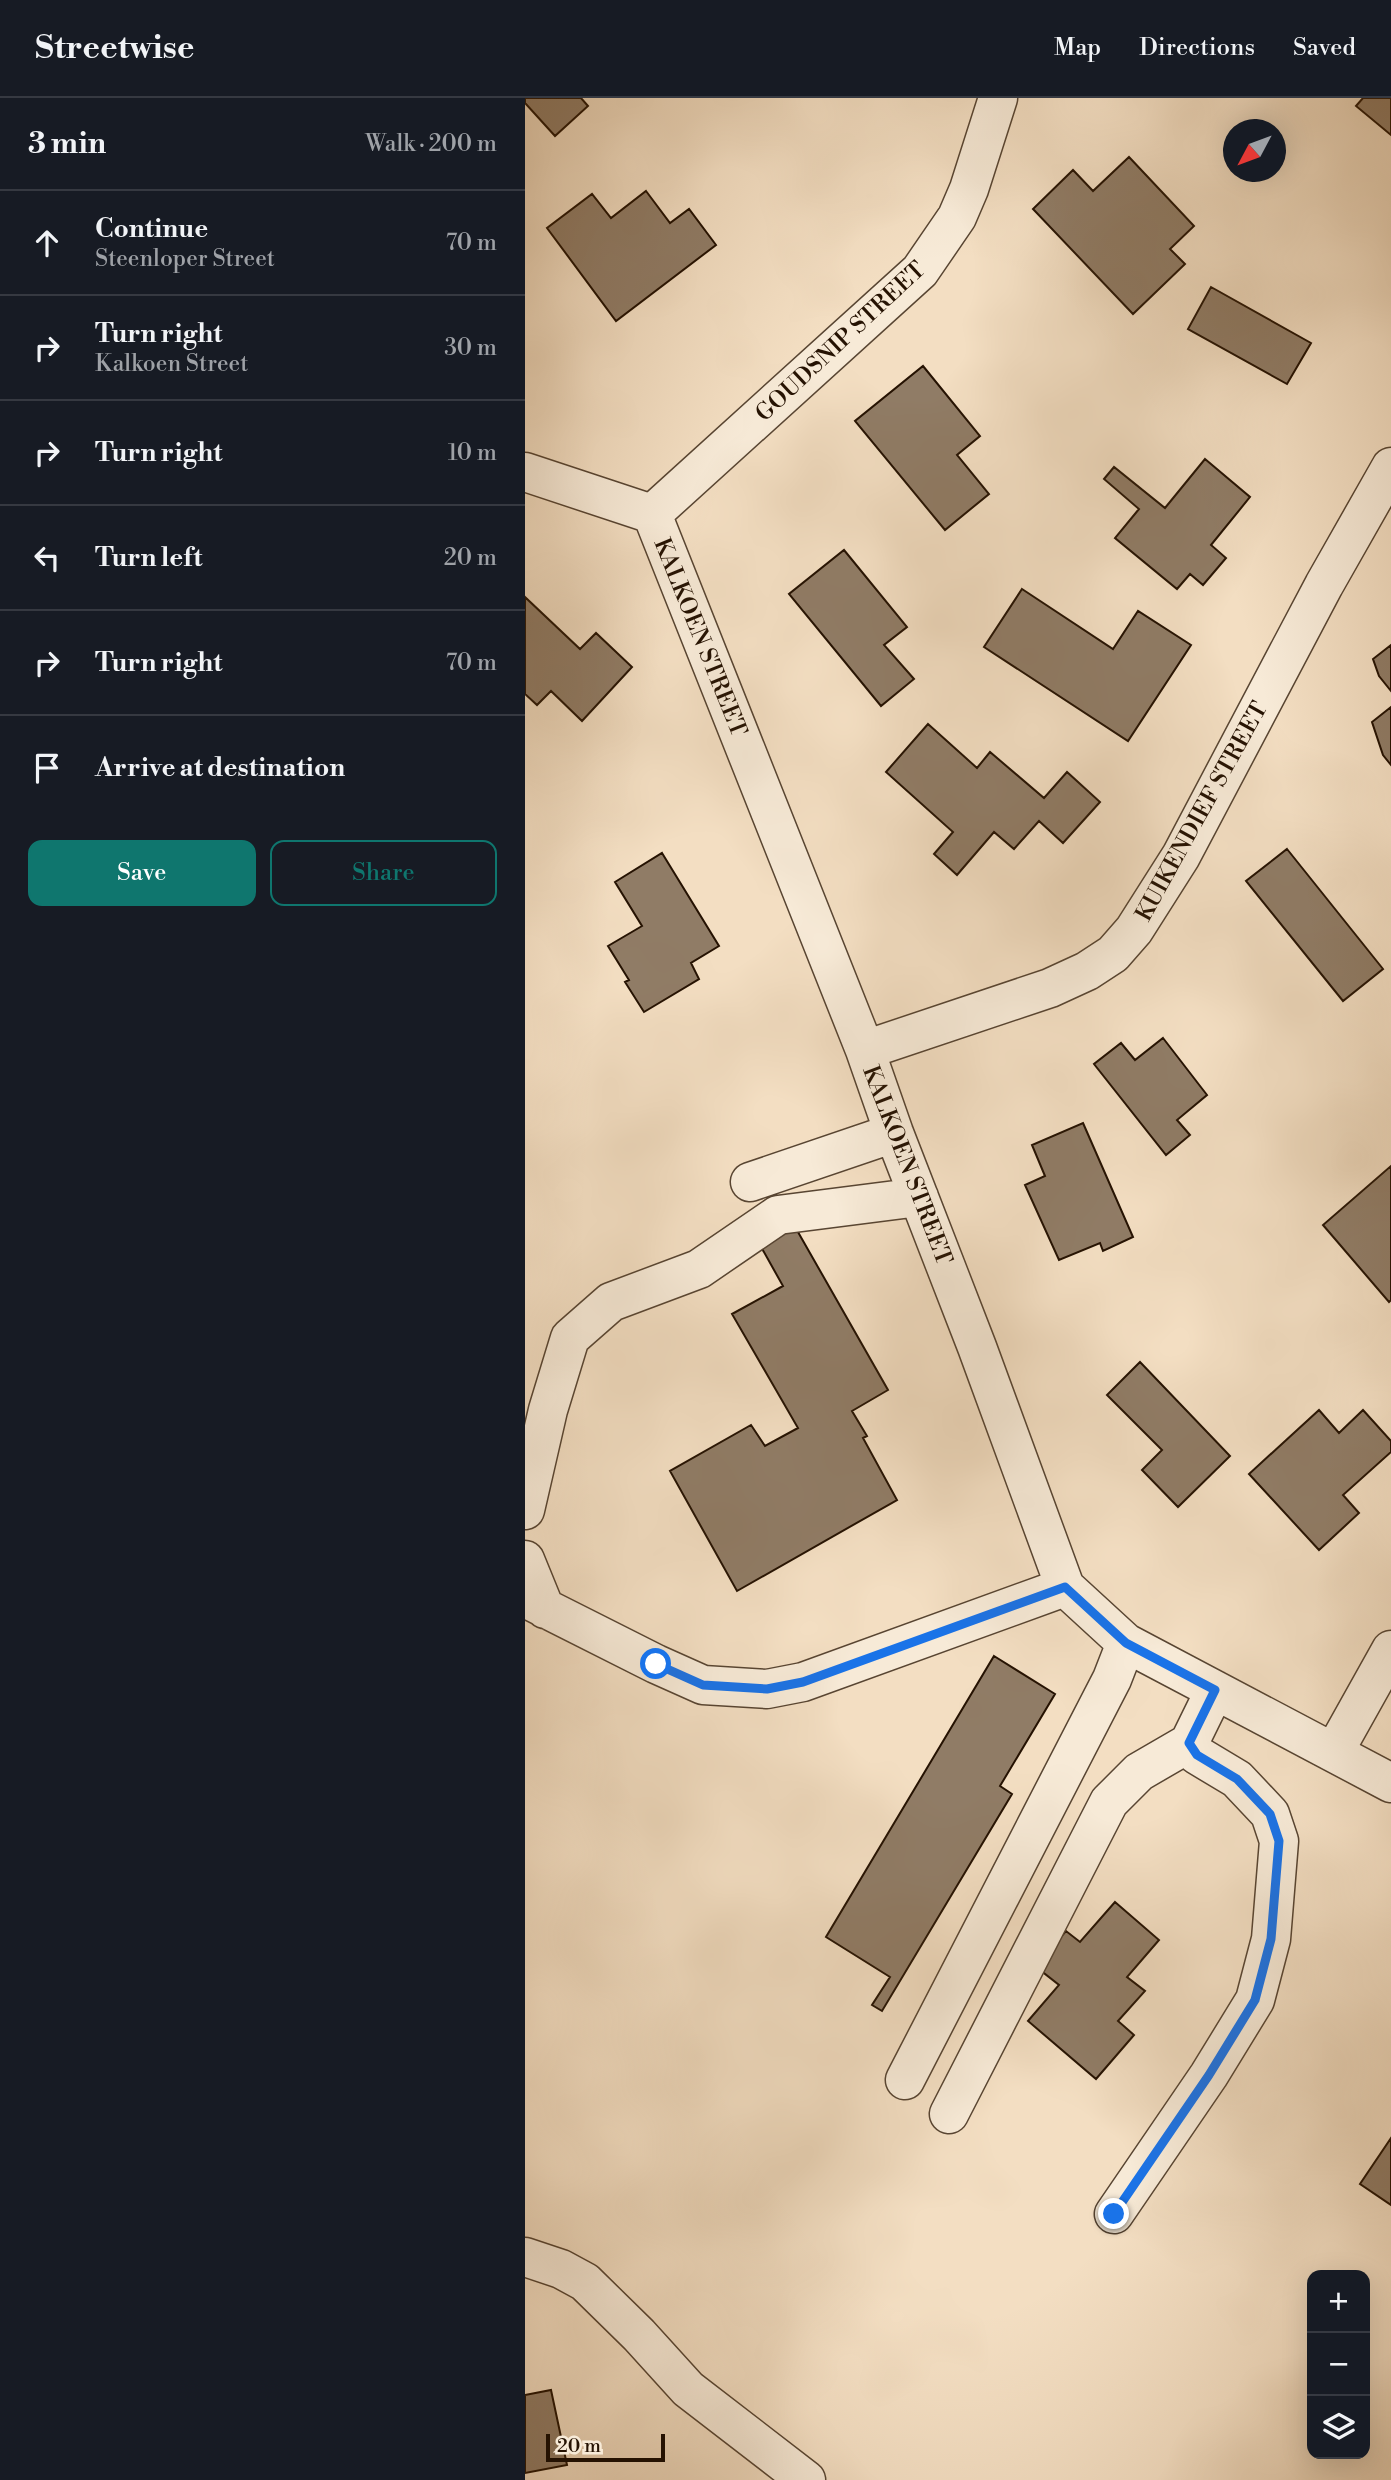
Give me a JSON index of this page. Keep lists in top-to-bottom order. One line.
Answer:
{"streets":{"street":["GOUDSNIP STREET","KALKOEN STREET","KUIKENDIEF STREET"]},"crossings":[["GOUDSNIP STREET","KALKOEN STREET"],["KALKOEN STREET","KUIKENDIEF STREET"]],"scale_bar":"20 m","north":"bottom left","page":{"header":"Streetwise","nav":["Map","Directions","Saved"],"heading":["3 min","Walk · 200 m"],"list":[["Continue","Steenloper Street","70 m"],["Turn right","Kalkoen Street","30 m"],["Turn right","10 m"],["Turn left","20 m"],["Turn right","70 m"],"Arrive at destination"],"buttons":["Save","Share"],"map_buttons":["+","−"],"scale":"20 m"}}
